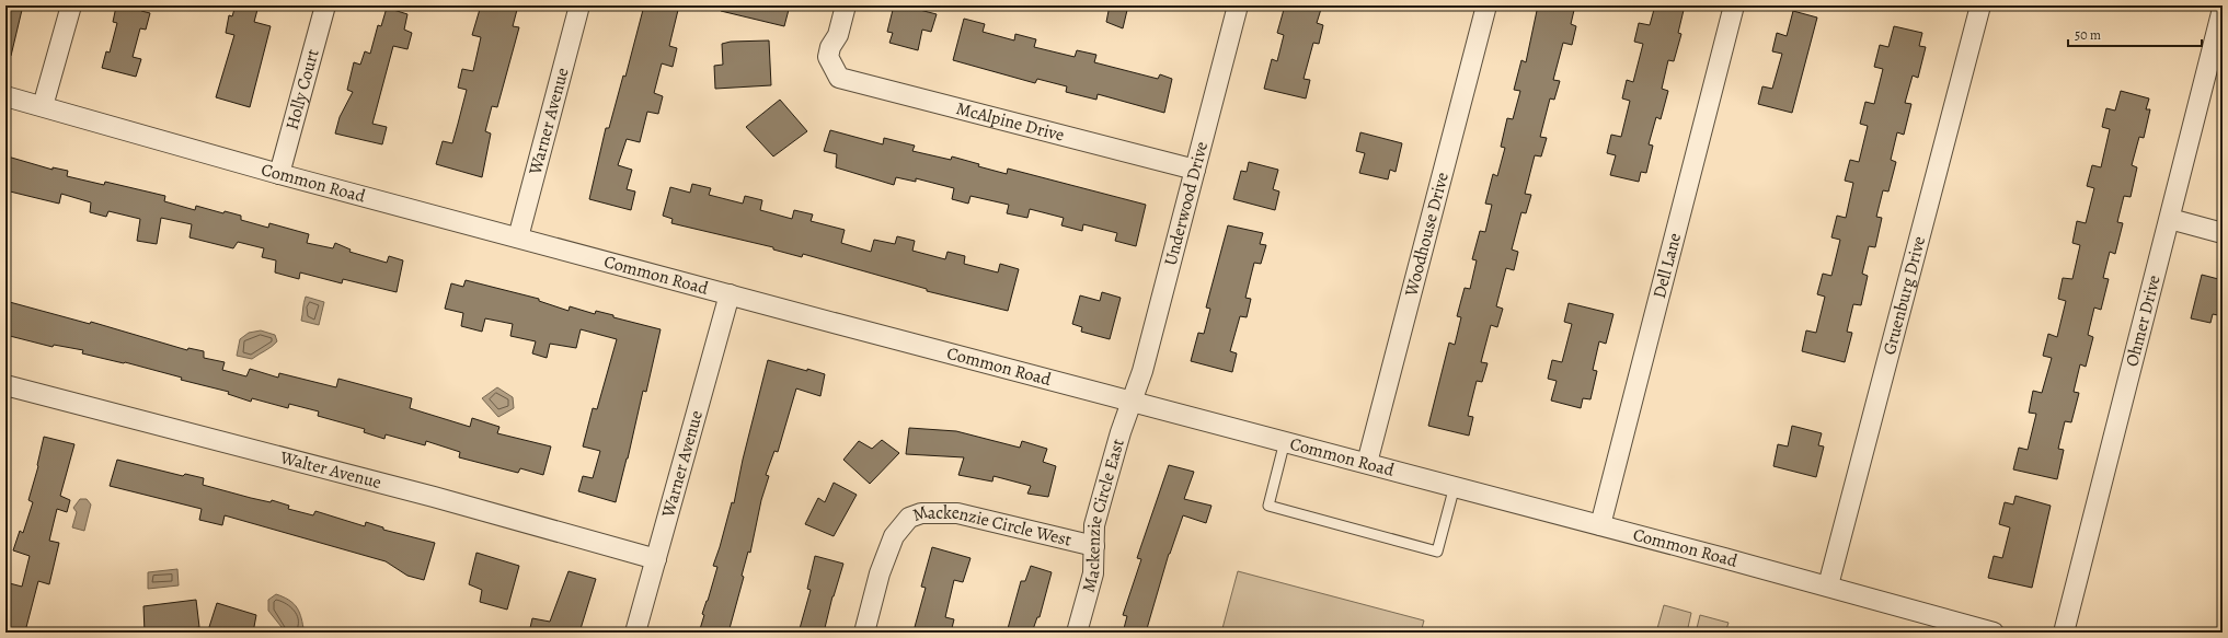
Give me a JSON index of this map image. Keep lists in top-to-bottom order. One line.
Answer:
{"streets":{"street":["Holly Court","Warner Avenue","McAlpine Drive","Common Road","Underwood Drive","Woodhouse Drive","Dell Lane","Gruenburg Drive","Ohmer Drive","Walter Avenue","Mackenzie Circle East","Mackenzie Circle West"]},"crossings":[["Holly Court","Common Road"],["Warner Avenue","Common Road"],["Warner Avenue","Walter Avenue"],["McAlpine Drive","Underwood Drive"],["Common Road","Underwood Drive"],["Common Road","Woodhouse Drive"],["Common Road","Dell Lane"],["Common Road","Gruenburg Drive"],["Common Road","Mackenzie Circle East"],["Underwood Drive","Mackenzie Circle East"],["Mackenzie Circle East","Mackenzie Circle West"]],"scale_bar":"50 m"}
